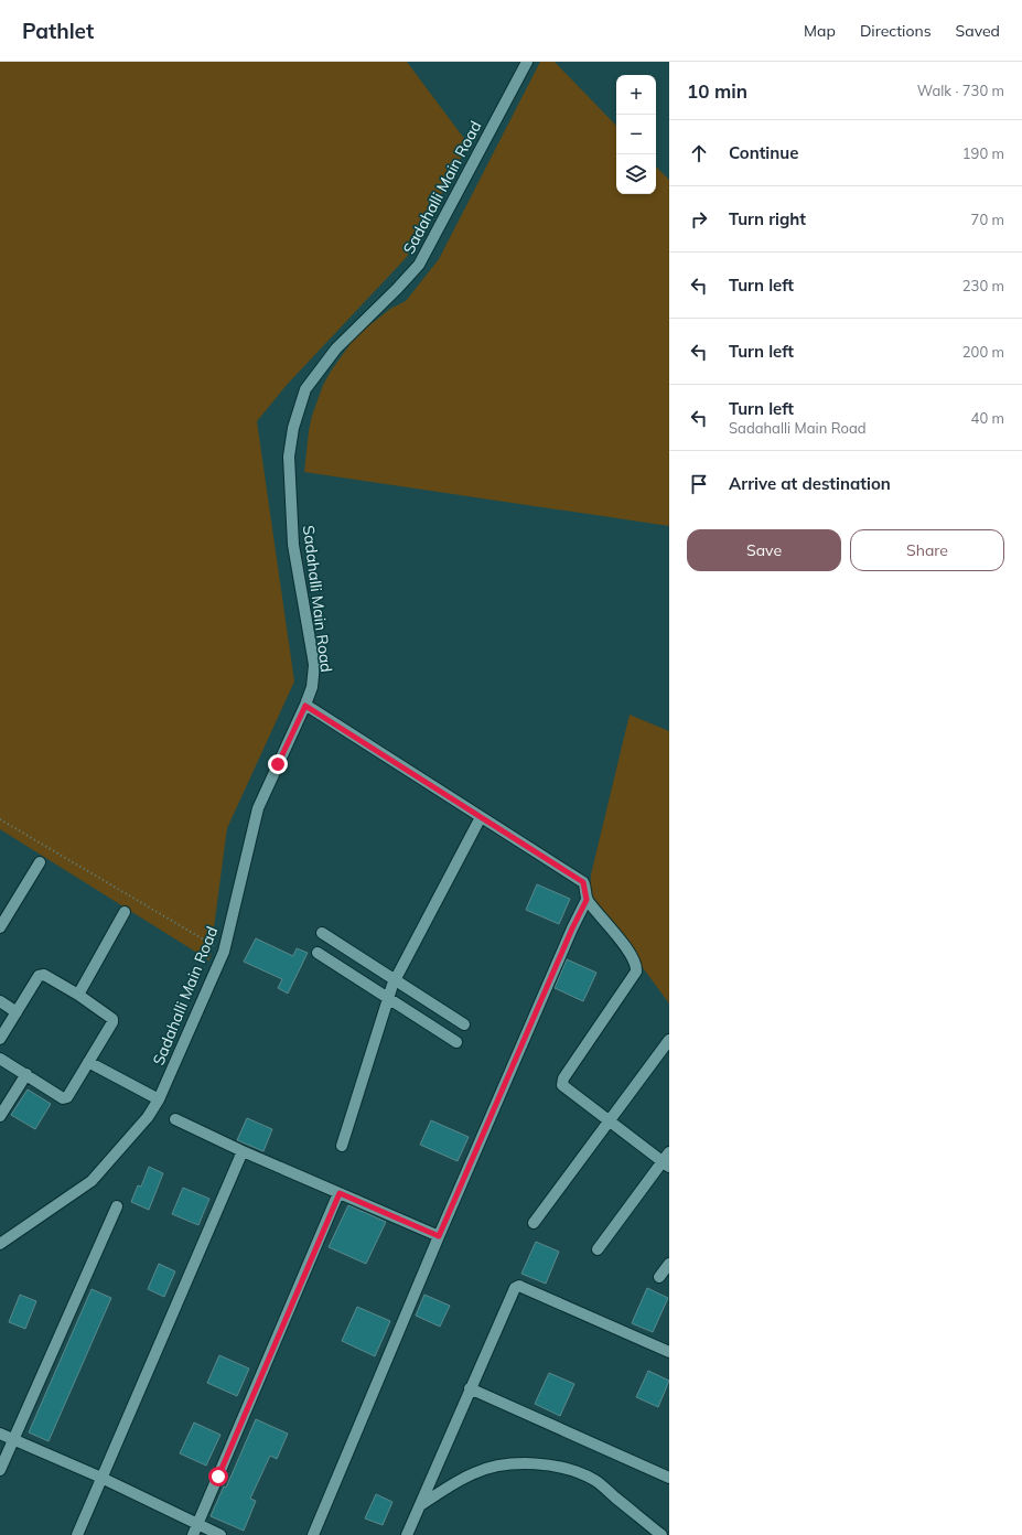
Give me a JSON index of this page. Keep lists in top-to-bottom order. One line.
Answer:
{"streets":{"street":["Sadahalli Main Road"]},"page":{"header":"Pathlet","nav":["Map","Directions","Saved"],"heading":["10 min","Walk · 730 m"],"map_buttons":["+","−"],"list":[["Continue","190 m"],["Turn right","70 m"],["Turn left","230 m"],["Turn left","200 m"],["Turn left","Sadahalli Main Road","40 m"],"Arrive at destination"],"buttons":["Save","Share"]}}
